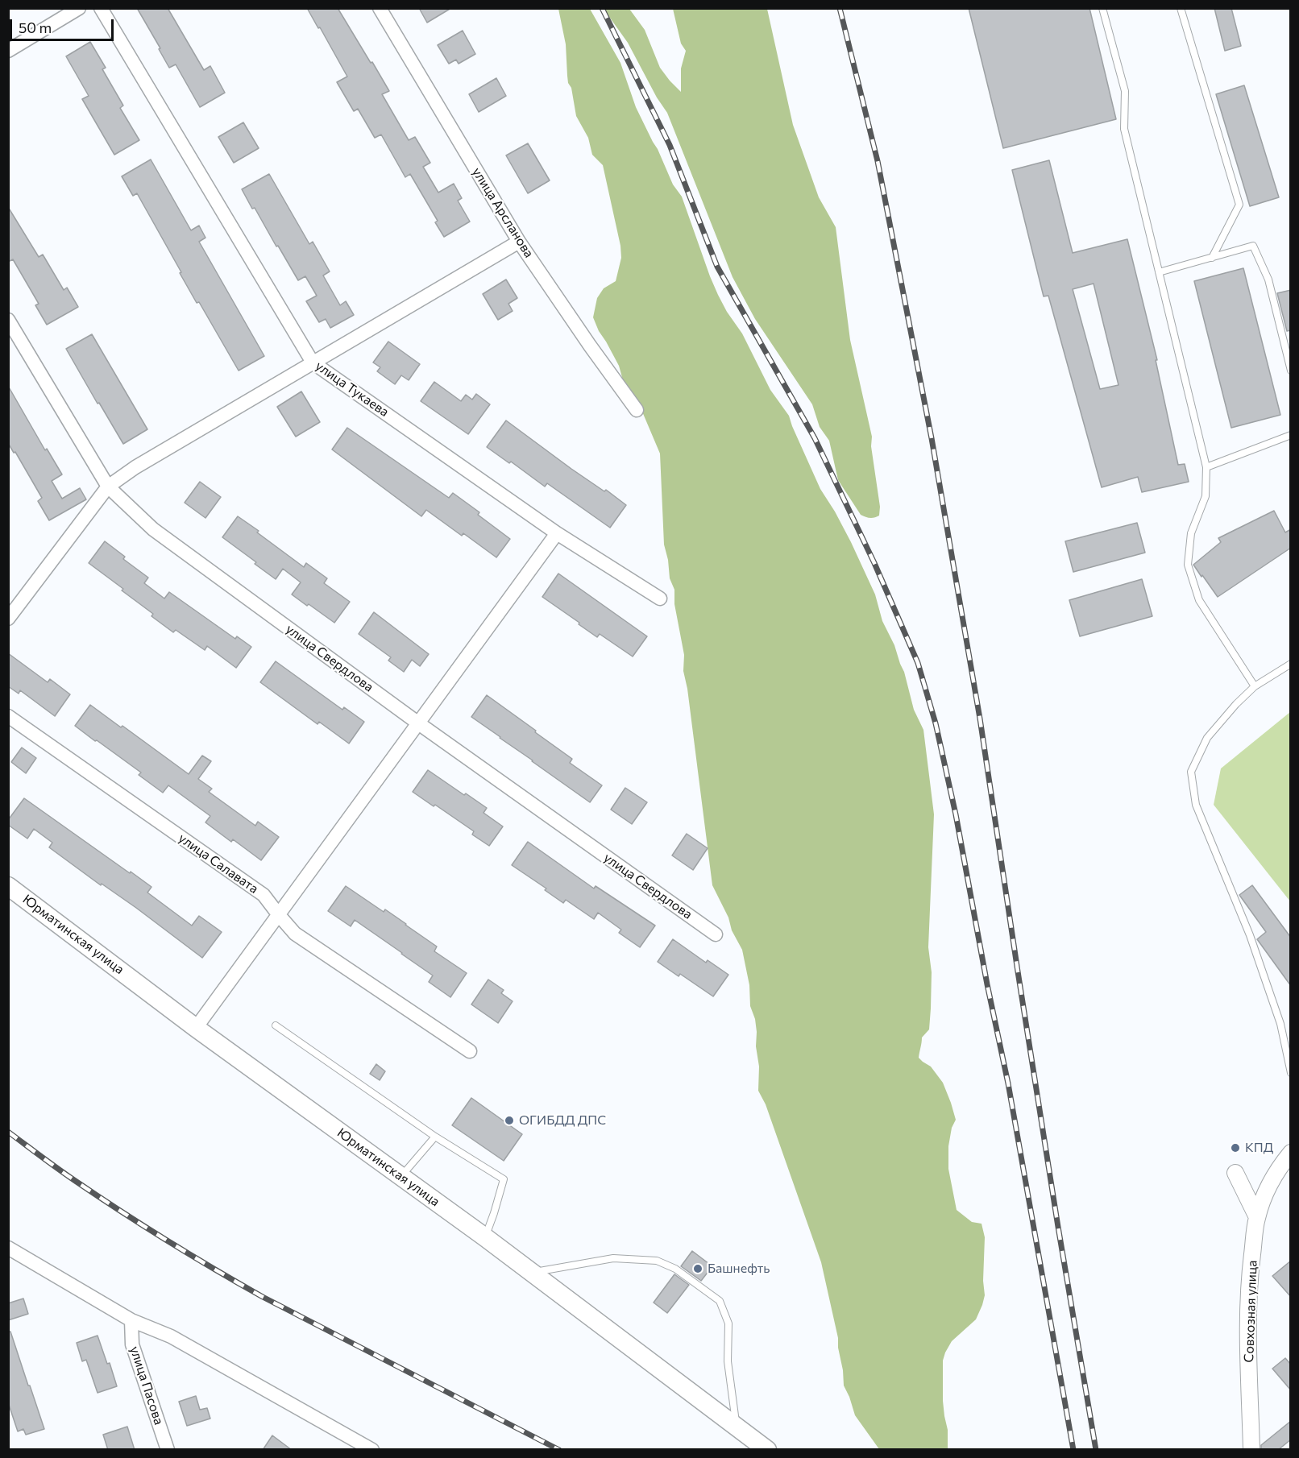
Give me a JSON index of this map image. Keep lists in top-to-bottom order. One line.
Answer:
{"streets":{"main road":["Юрматинская улица"],"street":["улица Арсланова","улица Тукаева","улица Свердлова","улица Салавата","Совхозная улица","улица Пасова"]},"places":["ОГИБДД ДПС","КПД","Башнефть"],"scale_bar":"50 m"}
